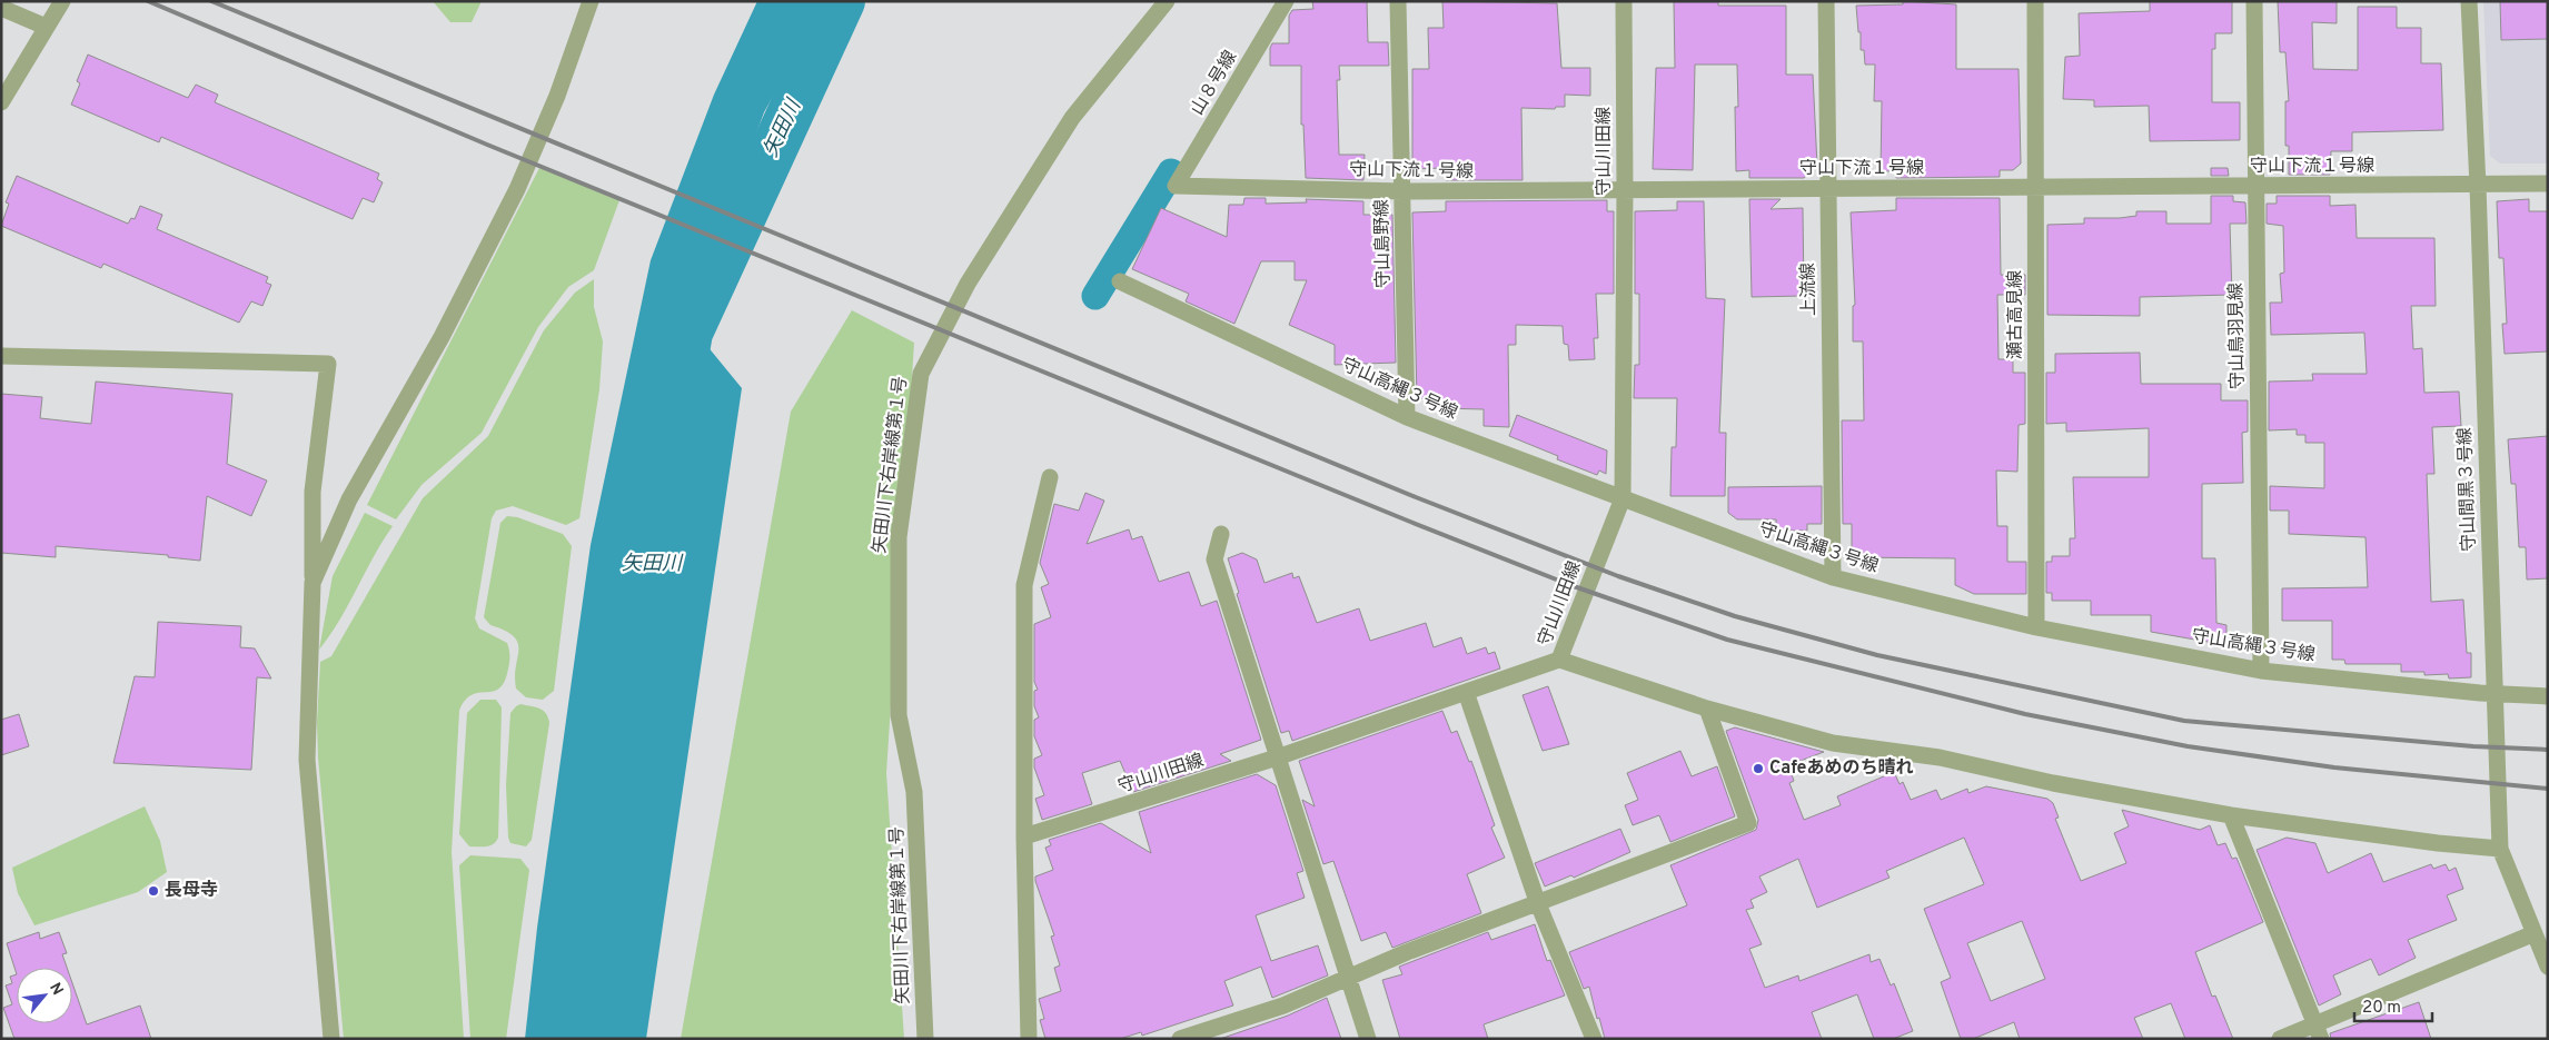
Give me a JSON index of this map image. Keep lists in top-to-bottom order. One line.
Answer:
{"streets":{"street":["山８号線","守山川田線","守山下流１号線","守山島野線","上流線","瀬古高見線","守山鳥羽見線","守山高縄３号線","矢田川下右岸線第１号","守山間黒３号線"]},"crossings":[["山８号線","守山下流１号線"],["守山川田線","守山下流１号線"],["守山川田線","守山高縄３号線"],["守山下流１号線","守山島野線"],["守山下流１号線","上流線"],["守山下流１号線","瀬古高見線"],["守山下流１号線","守山鳥羽見線"],["守山下流１号線","守山間黒３号線"],["守山島野線","守山高縄３号線"],["上流線","守山高縄３号線"],["瀬古高見線","守山高縄３号線"],["守山鳥羽見線","守山高縄３号線"],["守山高縄３号線","守山間黒３号線"]],"water":["矢田川"],"places":["Cafeあめのち晴れ","長母寺"],"scale_bar":"20 m","north":"top right"}
